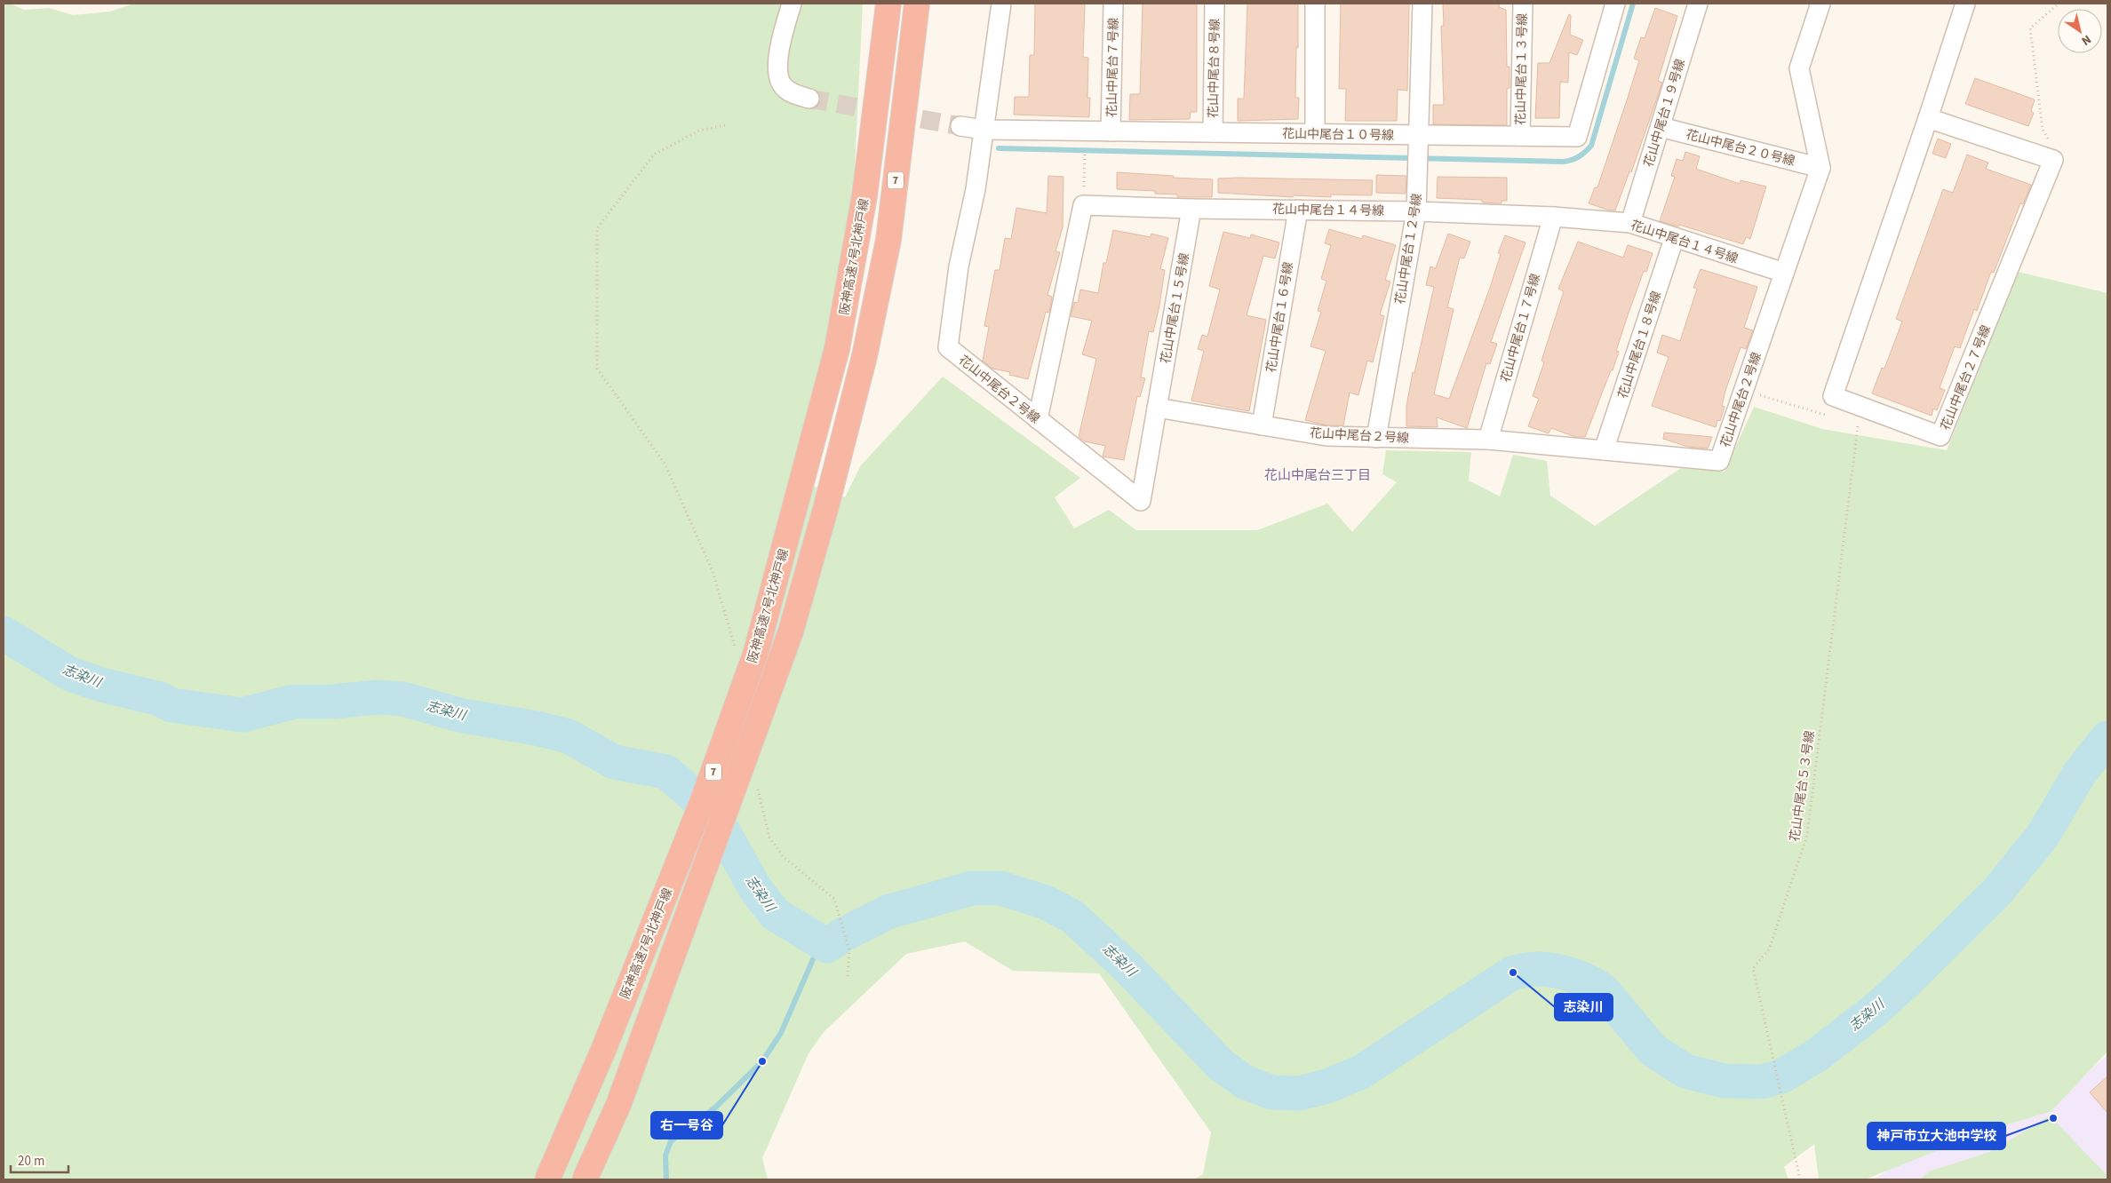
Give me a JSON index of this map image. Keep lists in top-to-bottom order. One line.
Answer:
{"streets":{"highway":["7","阪神高速7号北神戸線"],"street":["花山中尾台７号線","花山中尾台８号線","花山中尾台１３号線","花山中尾台１９号線","花山中尾台１０号線","花山中尾台２０号線","花山中尾台１４号線","花山中尾台１２号線","花山中尾台１５号線","花山中尾台１６号線","花山中尾台１７号線","花山中尾台１８号線","花山中尾台２７号線","花山中尾台２号線"],"path":["花山中尾台５３号線"]},"crossings":[["花山中尾台７号線","花山中尾台１０号線"],["花山中尾台８号線","花山中尾台１０号線"],["花山中尾台１３号線","花山中尾台１０号線"],["花山中尾台１９号線","花山中尾台２０号線"],["花山中尾台１９号線","花山中尾台１４号線"],["花山中尾台１０号線","花山中尾台１２号線"],["花山中尾台１０号線","花山中尾台２号線"],["花山中尾台２０号線","花山中尾台２号線"],["花山中尾台１４号線","花山中尾台１２号線"],["花山中尾台１４号線","花山中尾台１５号線"],["花山中尾台１４号線","花山中尾台１６号線"],["花山中尾台１４号線","花山中尾台１７号線"],["花山中尾台１４号線","花山中尾台１８号線"],["花山中尾台１４号線","花山中尾台２号線"],["花山中尾台１２号線","花山中尾台２号線"],["花山中尾台１５号線","花山中尾台２号線"],["花山中尾台１６号線","花山中尾台２号線"],["花山中尾台１７号線","花山中尾台２号線"],["花山中尾台１８号線","花山中尾台２号線"],["花山中尾台２７号線","花山中尾台５３号線"]],"districts":["花山中尾台三丁目"],"water":["志染川"],"places":["志染川","右一号谷","神戸市立大池中学校"],"scale_bar":"20 m","north":"bottom right"}
